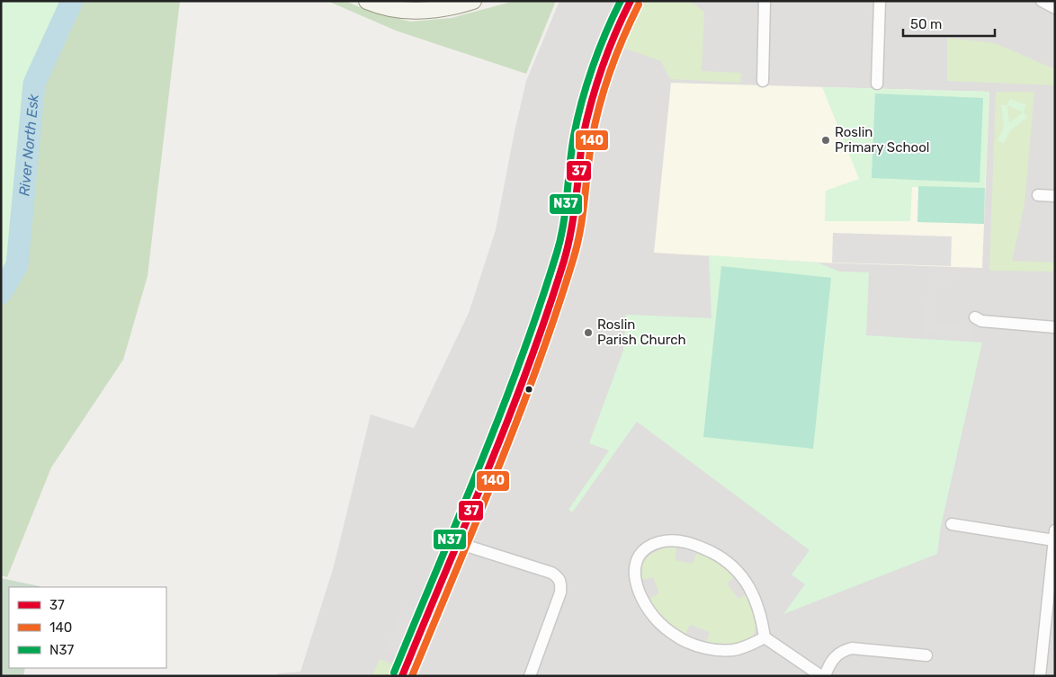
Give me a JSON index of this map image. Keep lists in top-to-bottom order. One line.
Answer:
{"water":["River North Esk"],"places":["Roslin Primary School","Roslin Parish Church"],"lines":["transit line 37","transit line N37","transit line 140"],"legend":["37","140","N37"],"scale_bar":"50 m"}
